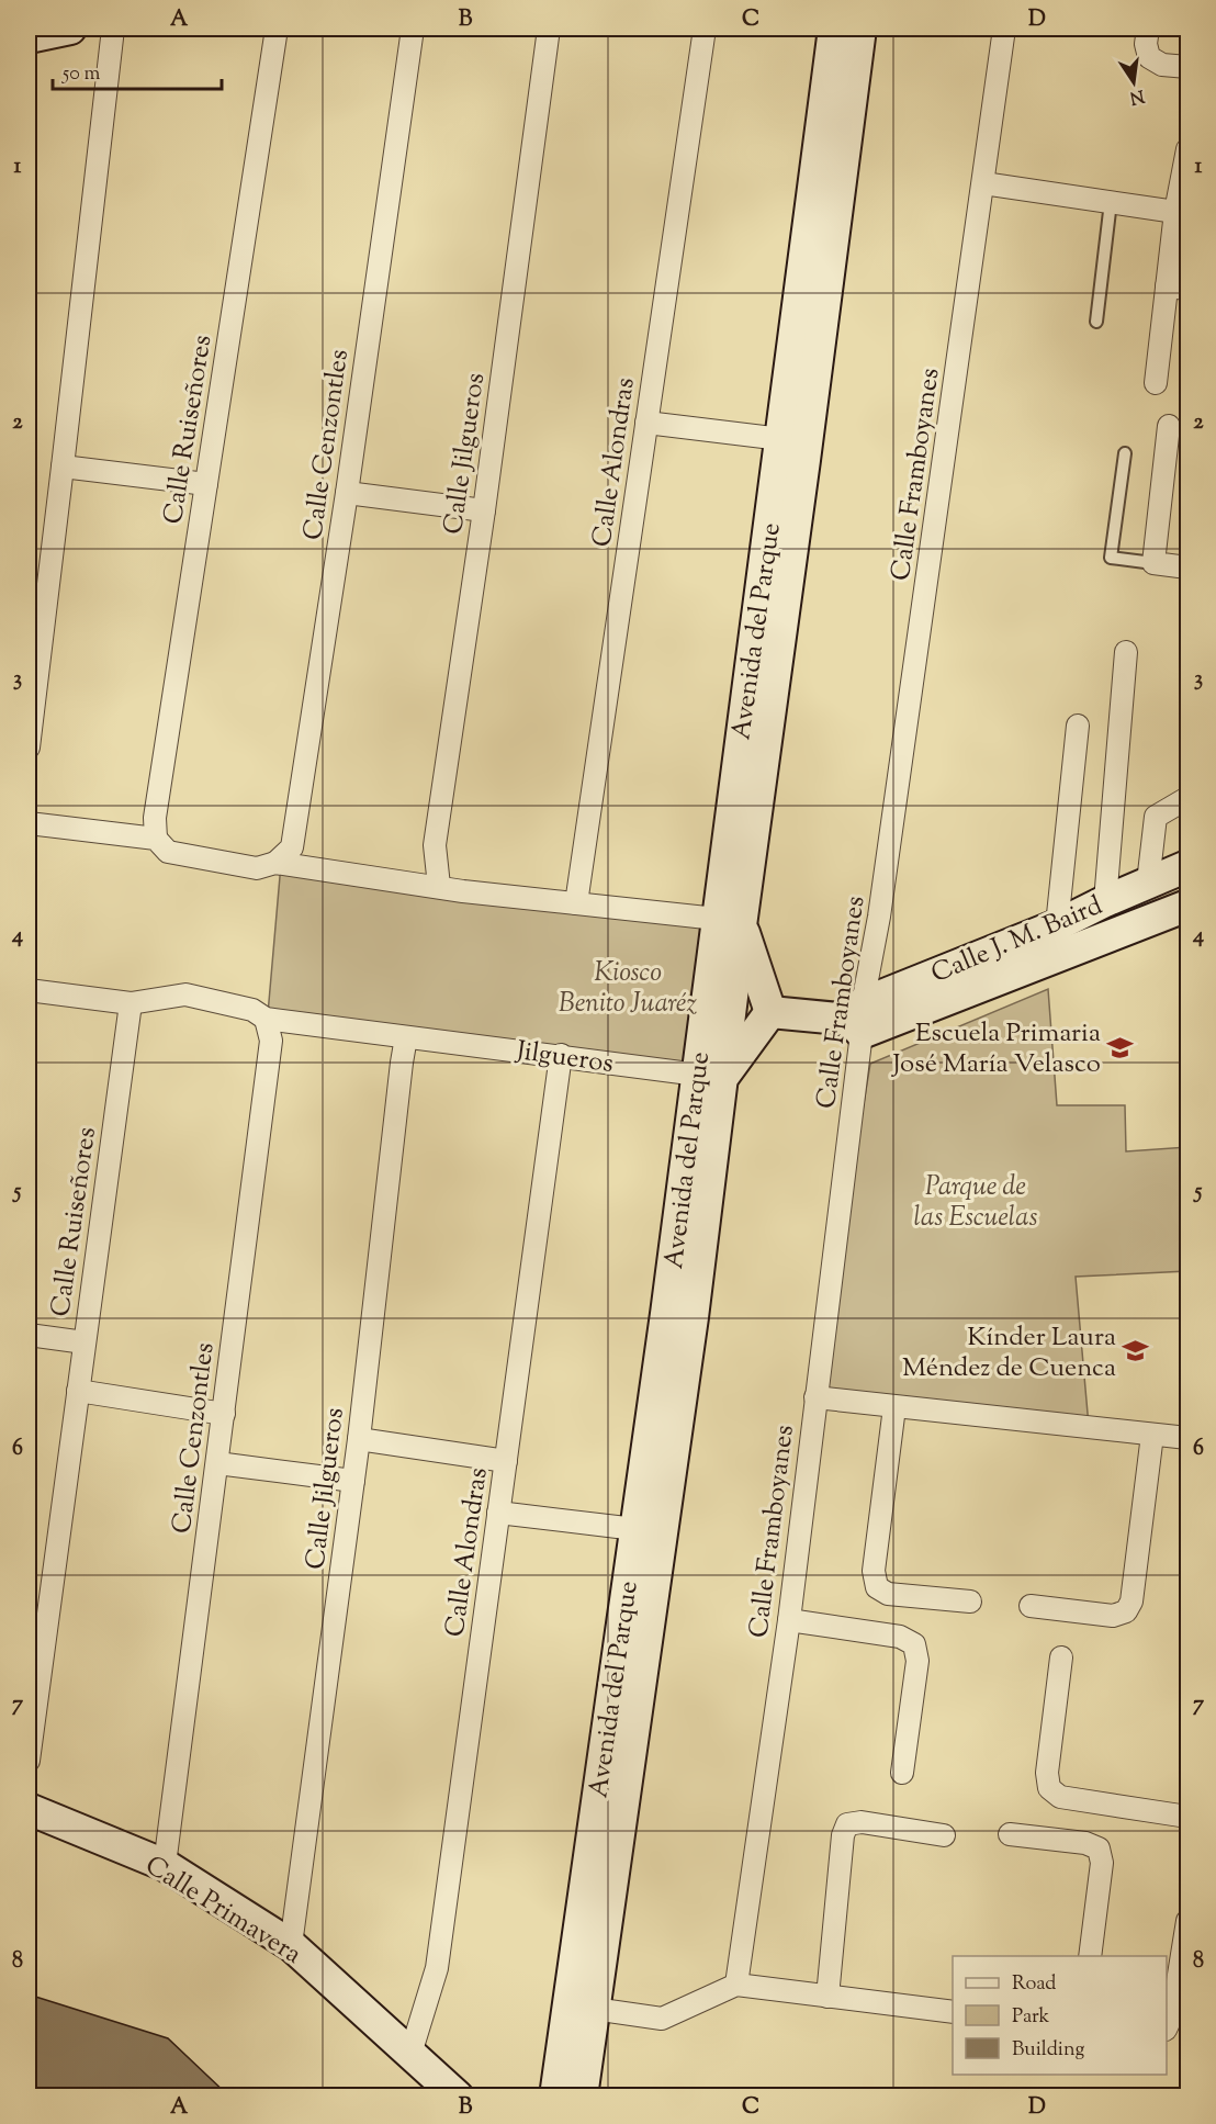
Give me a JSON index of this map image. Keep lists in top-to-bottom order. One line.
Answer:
{"streets":{"street":["Calle Ruiseñores","Calle Cenzontles","Calle Jilgueros","Calle Alondras","Calle Framboyanes","Avenida del Parque","Calle J. M. Baird","Jilgueros","Calle Primavera"]},"crossings":[["Calle Ruiseñores","Jilgueros"],["Calle Cenzontles","Jilgueros"],["Calle Cenzontles","Calle Primavera"],["Calle Jilgueros","Jilgueros"],["Calle Jilgueros","Calle Primavera"],["Calle Alondras","Jilgueros"],["Calle Alondras","Calle Primavera"],["Calle Framboyanes","Calle J. M. Baird"],["Avenida del Parque","Jilgueros"]],"parks":["Kiosco Benito Juaréz","Parque de las Escuelas"],"places":{"school or university":["Escuela Primaria José María Velasco","Kínder Laura Méndez de Cuenca"]},"legend":["Road","Park","Building"],"scale_bar":"50 m","north":"bottom","grid":{"columns":["A","B","C","D"],"rows":["1","2","3","4","5","6","7","8"]}}
